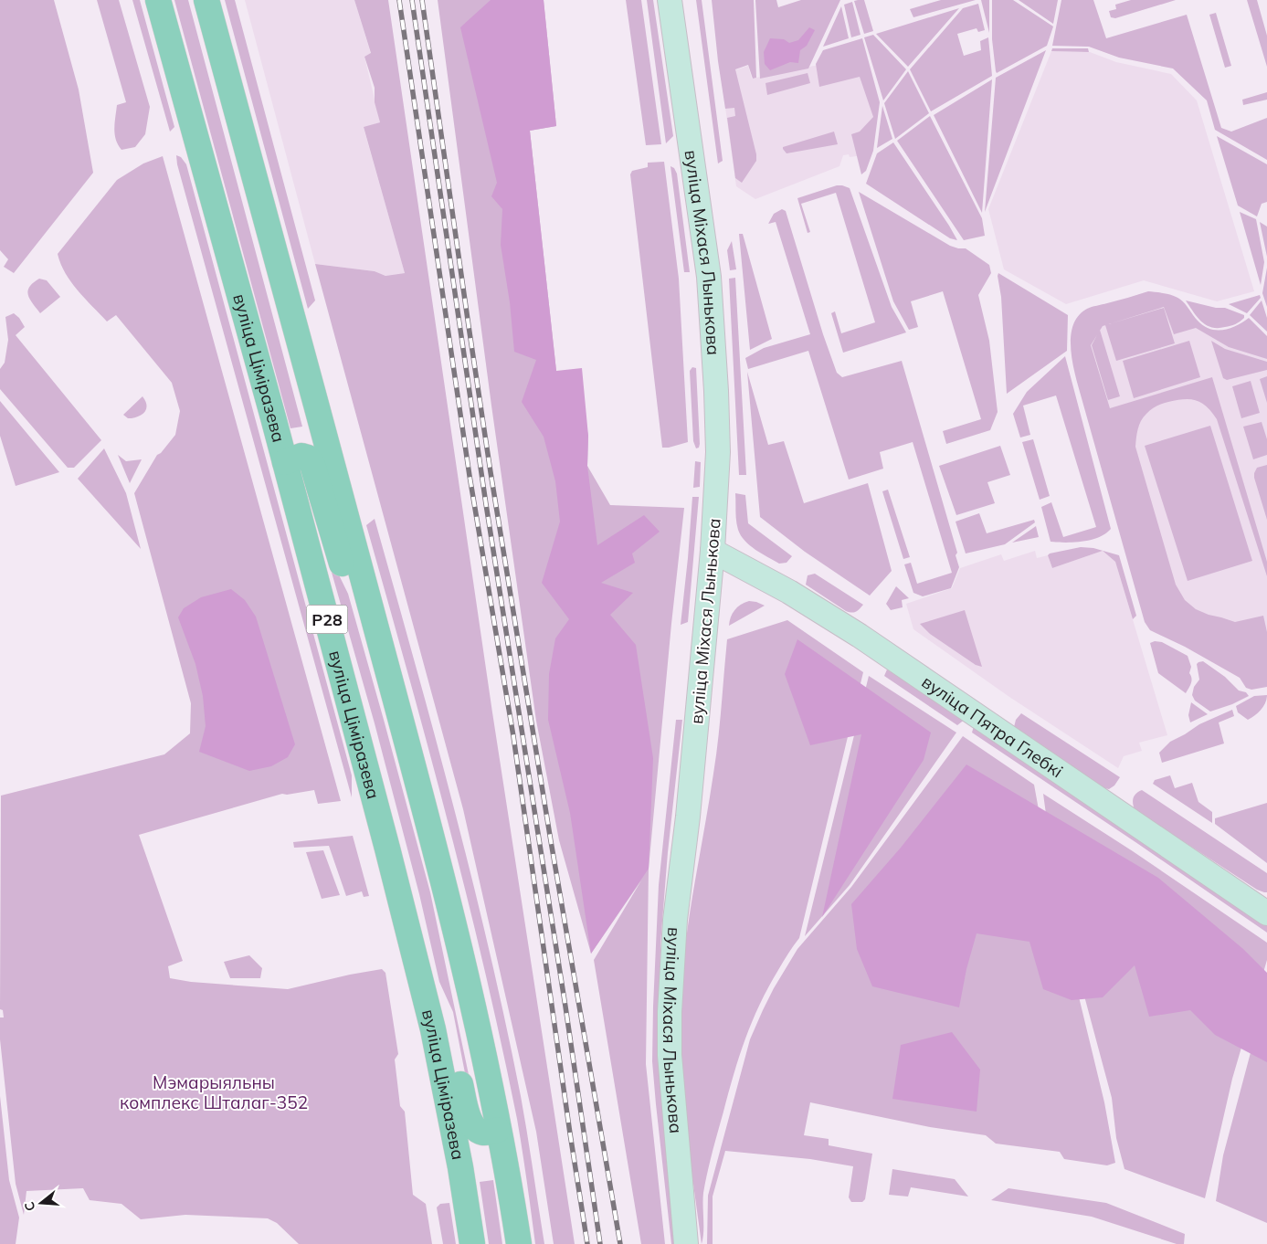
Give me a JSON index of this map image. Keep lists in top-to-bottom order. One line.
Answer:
{"streets":{"main road":["вуліца Ціміразева","Р28"],"street":["вуліца Міхася Лынькова","вуліца Пятра Глебкі"]},"crossings":[["вуліца Міхася Лынькова","вуліца Пятра Глебкі"]],"parks":["Мэмарыяльны комплекс Шталаг-352"],"north":"left"}
